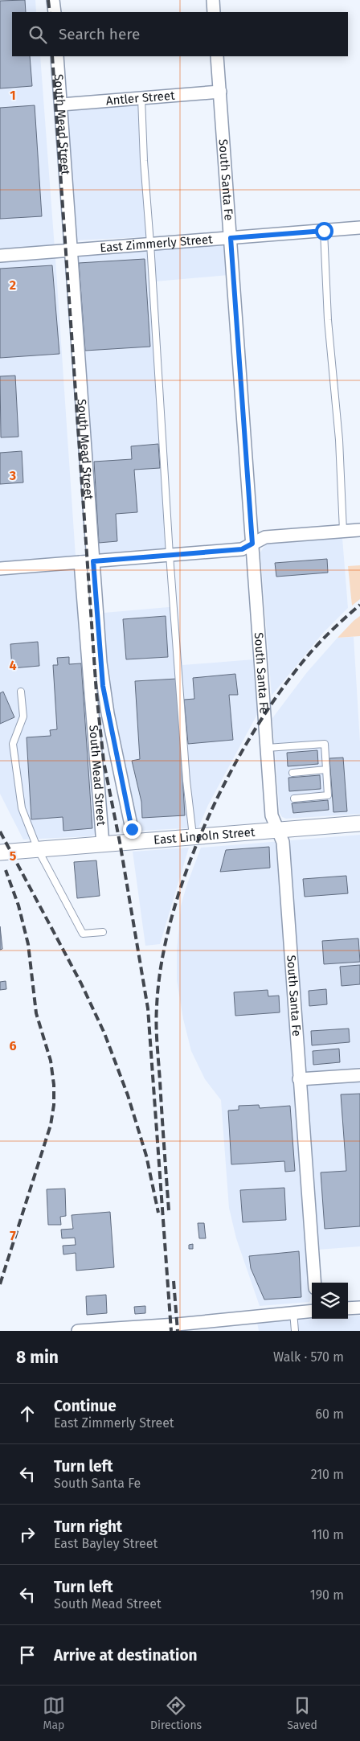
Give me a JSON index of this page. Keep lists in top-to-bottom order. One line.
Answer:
{"streets":{"street":["Antler Street","South Mead Street","South Santa Fe","East Zimmerly Street","East Lincoln Street"]},"crossings":[["Antler Street","South Mead Street"],["Antler Street","South Santa Fe"],["South Mead Street","East Zimmerly Street"],["South Mead Street","East Lincoln Street"],["South Santa Fe","East Zimmerly Street"],["South Santa Fe","East Lincoln Street"]],"page":{"search":"Search here","heading":["8 min","Walk · 570 m"],"list":[["Continue","East Zimmerly Street","60 m"],["Turn left","South Santa Fe","210 m"],["Turn right","East Bayley Street","110 m"],["Turn left","South Mead Street","190 m"],"Arrive at destination"],"nav":["Map","Directions","Saved"]},"grid":{"rows":["1","2","3","4","5","6","7"]}}
